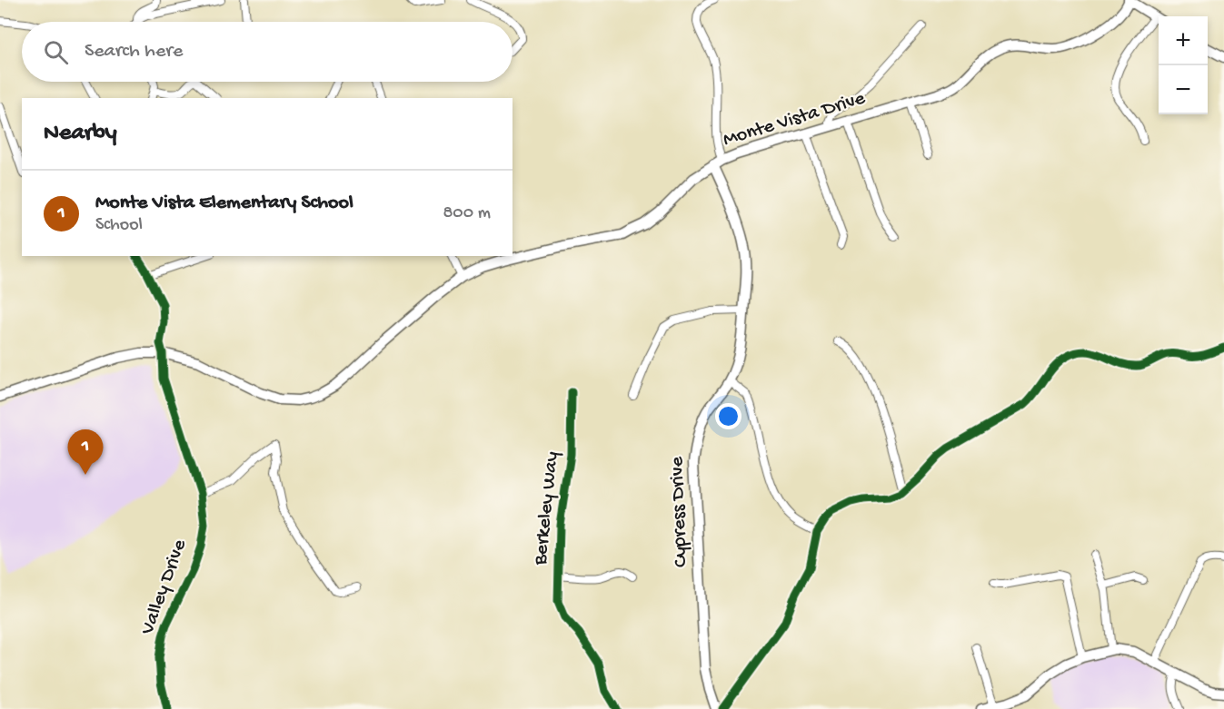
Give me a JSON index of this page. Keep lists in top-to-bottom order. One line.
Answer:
{"streets":{"main road":["Monte Vista Drive","Cypress Drive"],"street":["Berkeley Way","Valley Drive"]},"crossings":[["Monte Vista Drive","Cypress Drive"],["Monte Vista Drive","Valley Drive"]],"page":{"map_buttons":["+","−"],"search":"Search here","heading":"Nearby","list":[{"mark":"1","name":"Monte Vista Elementary School","note":"School","value":"800 m"}],"pins":"1"}}
